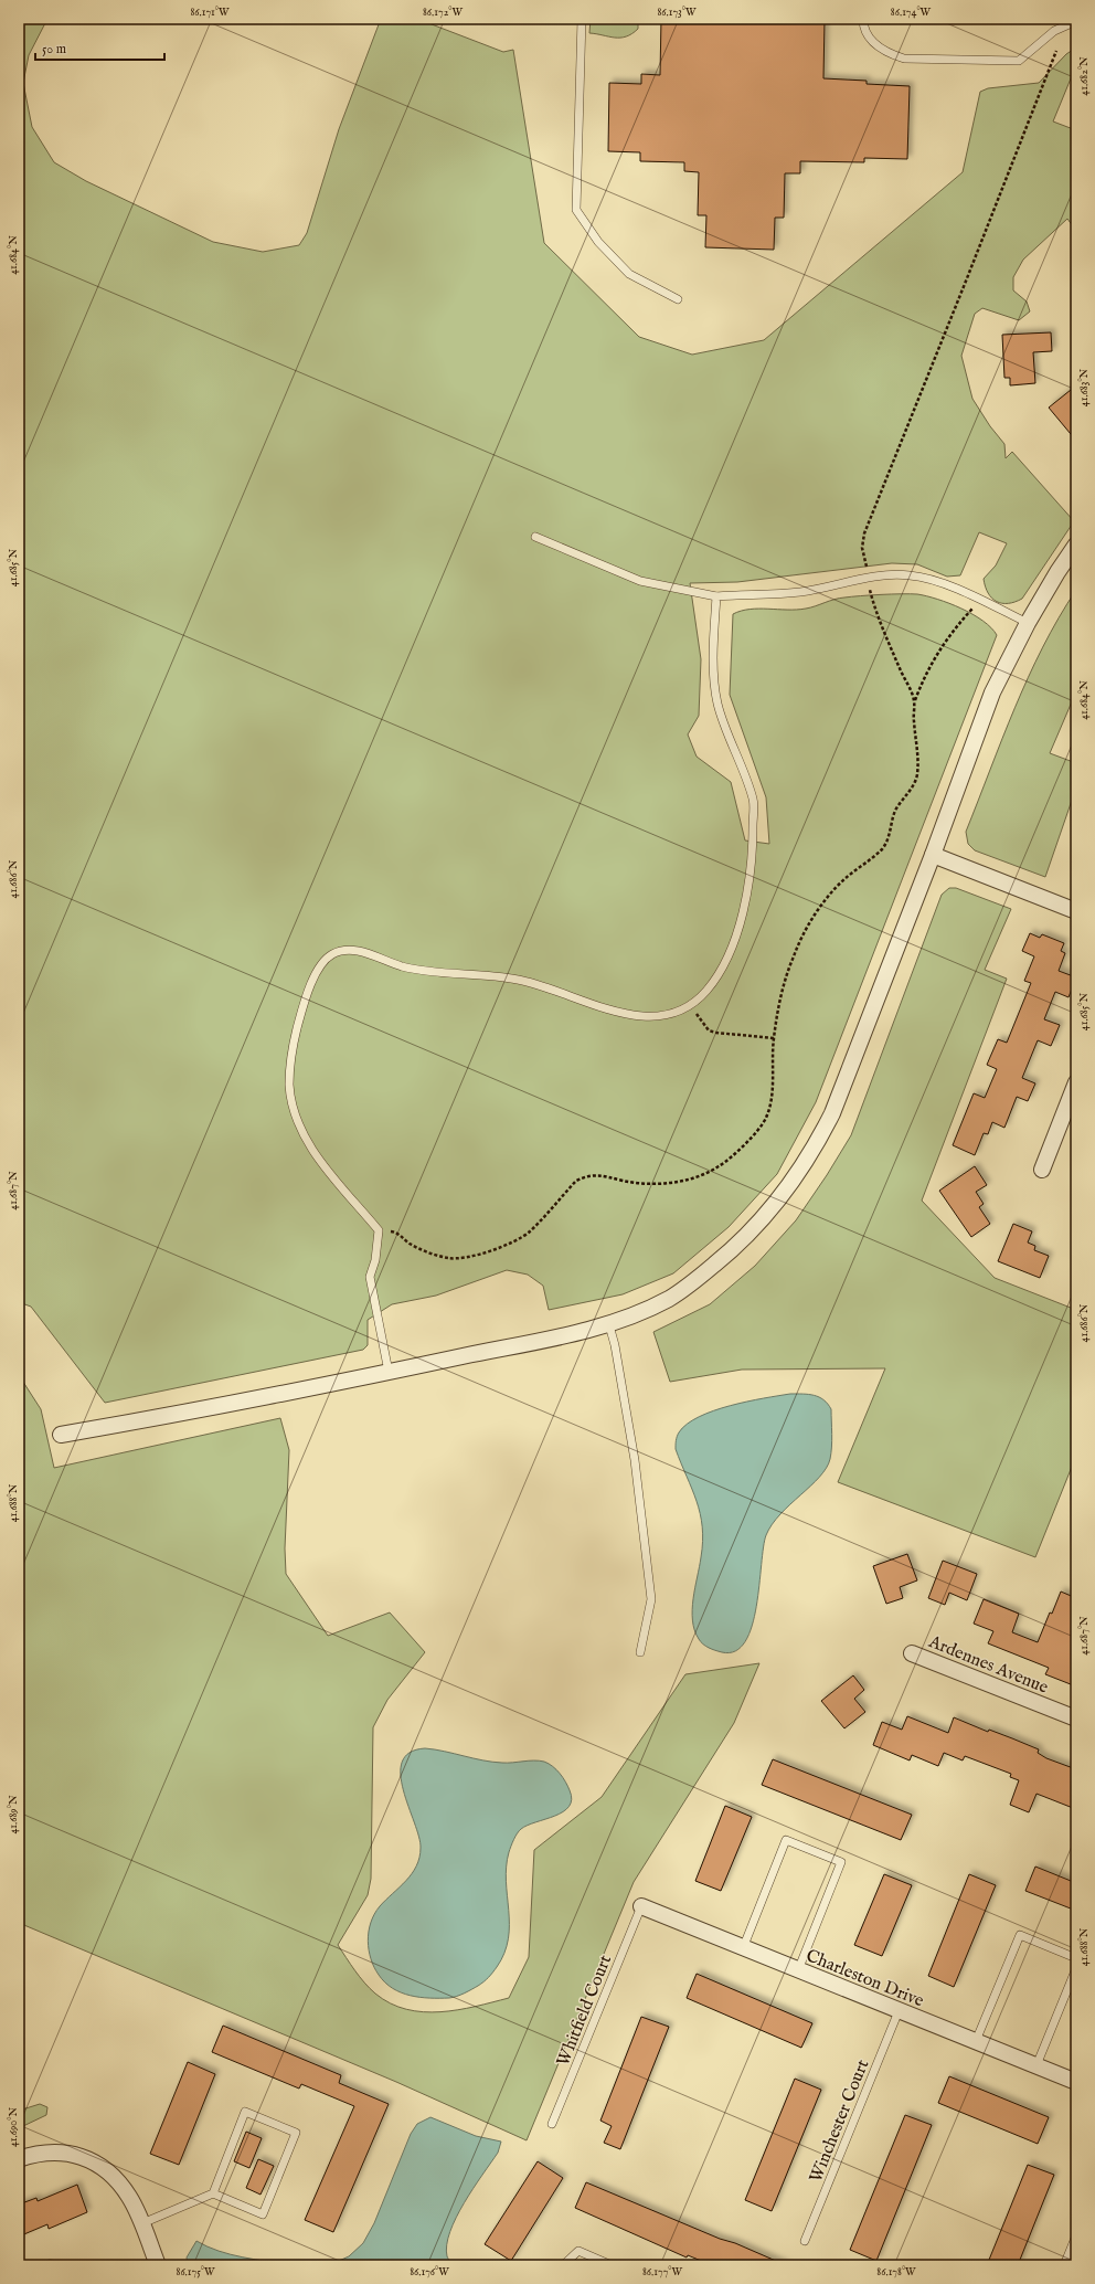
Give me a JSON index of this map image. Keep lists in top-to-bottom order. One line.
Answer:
{"streets":{"street":["Ardennes Avenue","Charleston Drive"],"lane":["Whitfield Court","Winchester Court"]},"crossings":[["Charleston Drive","Whitfield Court"],["Charleston Drive","Winchester Court"]],"scale_bar":"50 m","coordinates":["86.171°W","86.172°W","86.173°W","86.174°W","41.682°N","41.684°N","41.683°N","41.685°N","41.686°N","41.687°N","41.688°N","41.689°N","41.690°N","86.175°W","86.176°W","86.177°W","86.178°W"]}
